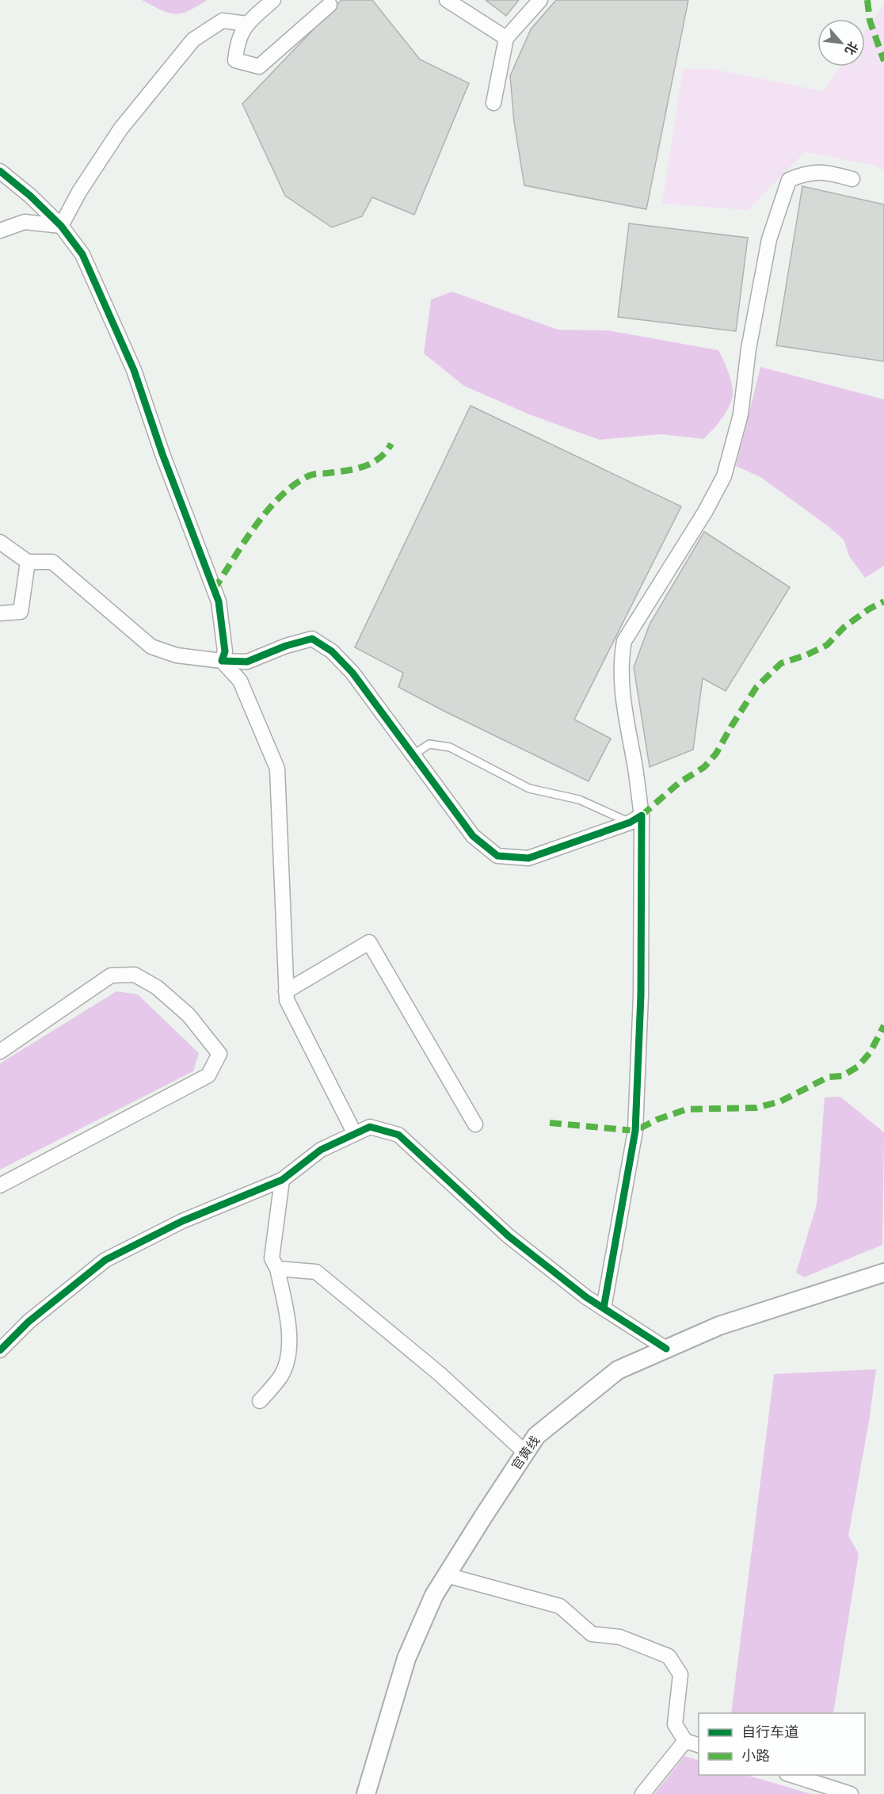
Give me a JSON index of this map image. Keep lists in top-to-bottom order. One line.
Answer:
{"streets":{"street":["官黄线"]},"legend":["自行车道","小路"],"north":"bottom right"}
